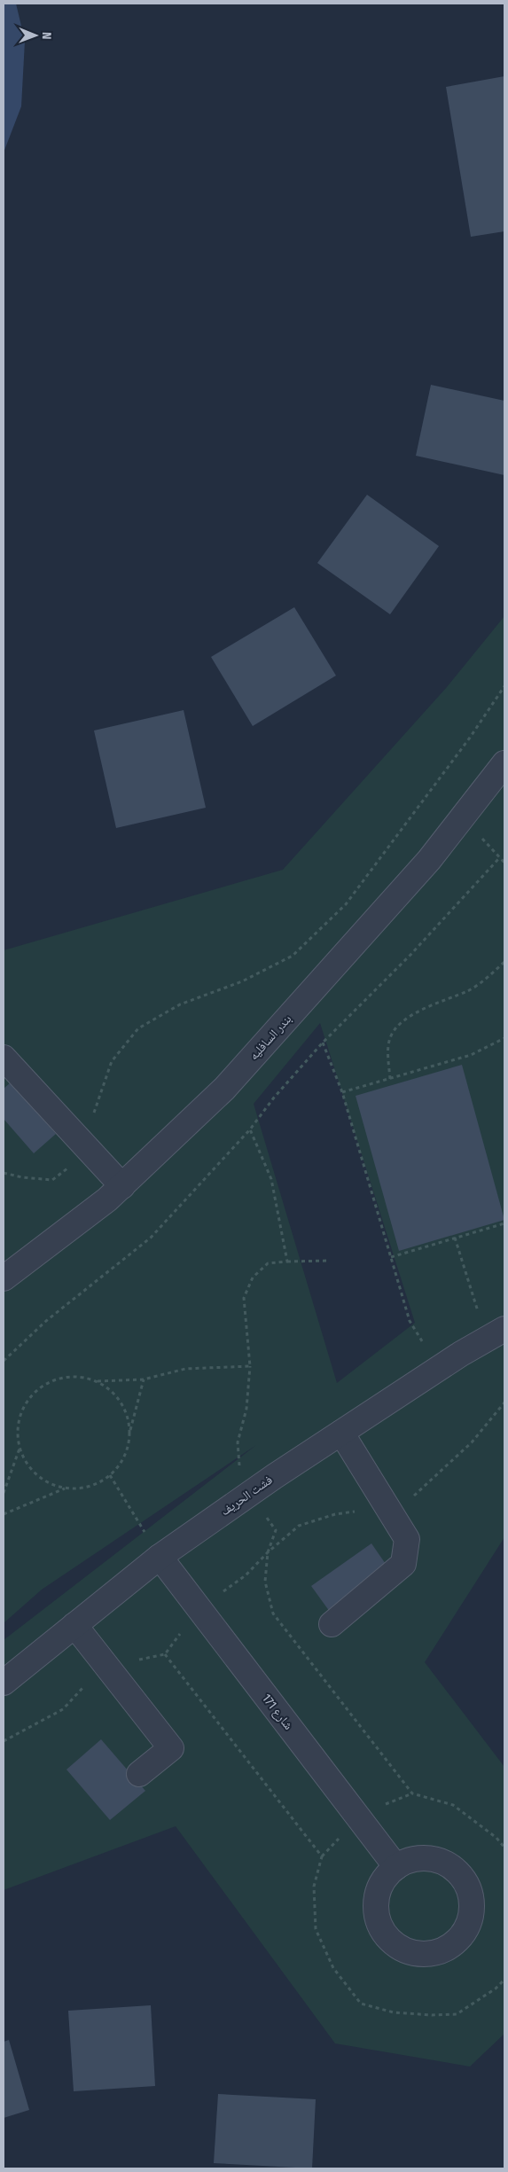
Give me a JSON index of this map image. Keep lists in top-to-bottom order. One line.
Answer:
{"streets":{"street":["بندر السافليه","فشت الحريف","شارع 171"]},"crossings":[["فشت الحريف","شارع 171"]],"north":"right"}
